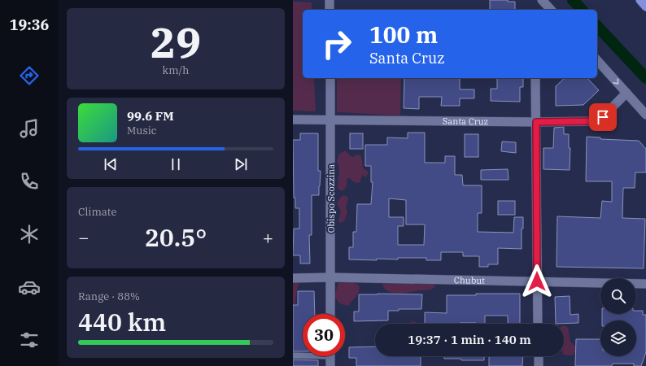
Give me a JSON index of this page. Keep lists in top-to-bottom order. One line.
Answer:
{"streets":{"street":["Santa Cruz","Obispo Scozzina","Chubut"]},"crossings":[["Santa Cruz","Obispo Scozzina"],["Obispo Scozzina","Chubut"]],"page":{"tabs":"19:36","tile":[["29","km/h"],"Climate",["Range · 88%","440 km"]],"turn":["100 m","Santa Cruz"],"song":["99.6 FM","Music"],"heat":["−","20.5°","+"],"limit":"30","trip":"19:37 · 1 min · 140 m"}}
